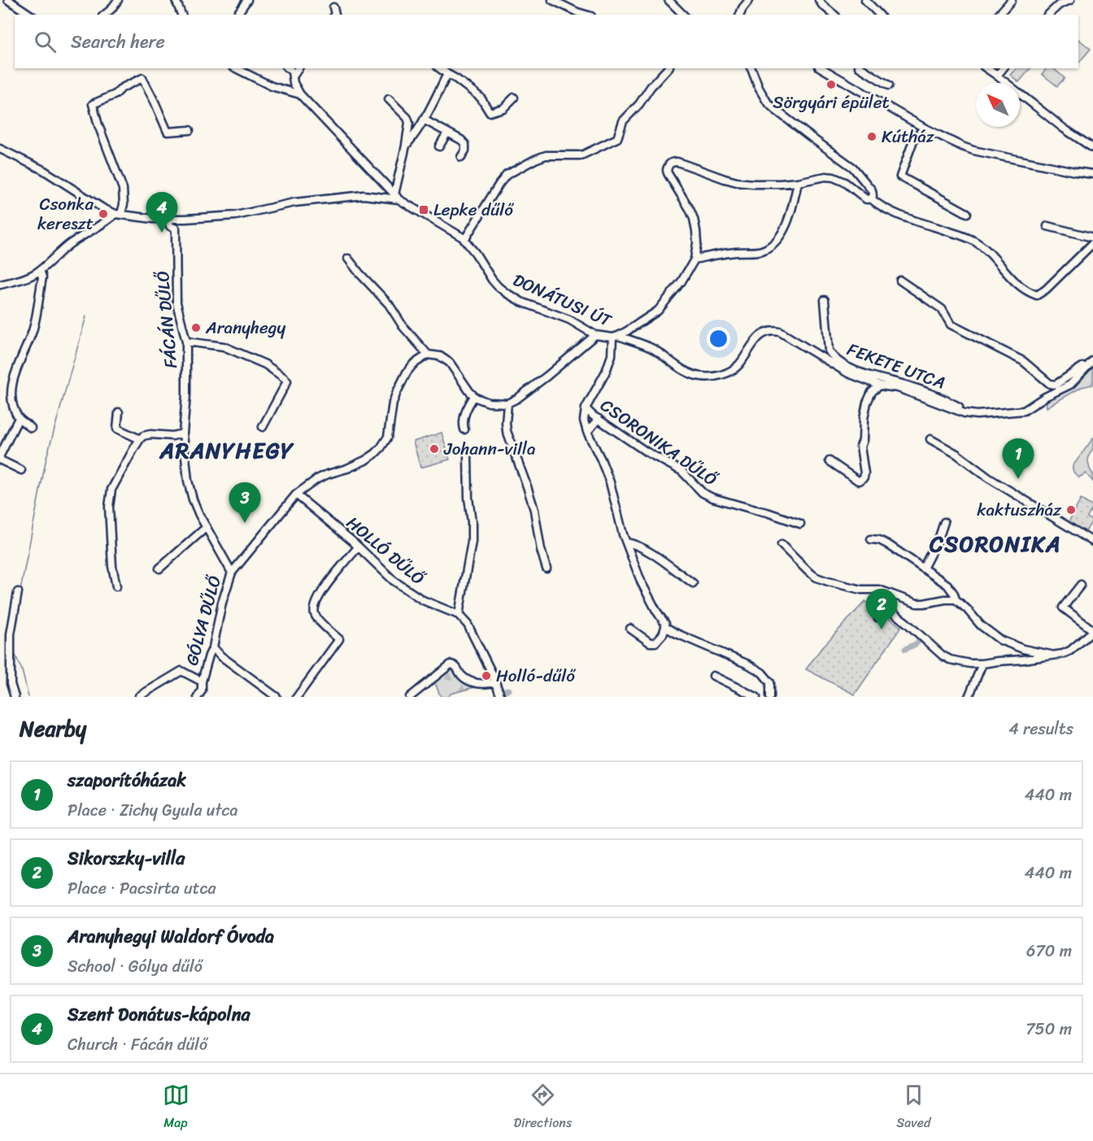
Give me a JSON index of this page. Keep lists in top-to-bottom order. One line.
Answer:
{"streets":{"street":["DONÁTUSI ÚT","FÁCÁN DŰLŐ","FEKETE UTCA","CSORONIKA DŰLŐ","HOLLÓ DŰLŐ","GÓLYA DŰLŐ"]},"crossings":[["DONÁTUSI ÚT","FÁCÁN DŰLŐ"],["DONÁTUSI ÚT","FEKETE UTCA"],["FÁCÁN DŰLŐ","GÓLYA DŰLŐ"],["HOLLÓ DŰLŐ","GÓLYA DŰLŐ"]],"districts":["ARANYHEGY","CSORONIKA"],"places":{"other":["Sörgyári épület","Kútház","Csonka kereszt","Aranyhegy","Johann-villa","kaktuszház","Holló-dűlő"],"transit":["Lepke dűlő"]},"north":"top left","page":{"search":"Search here","pins":["4","1","3","2"],"heading":["Nearby","4 results"],"list":[{"mark":"1","name":"szaporítóházak","note":"Place · Zichy Gyula utca","value":"440 m"},{"mark":"2","name":"Sikorszky-villa","note":"Place · Pacsirta utca","value":"440 m"},{"mark":"3","name":"Aranyhegyi Waldorf Óvoda","note":"School · Gólya dűlő","value":"670 m"},{"mark":"4","name":"Szent Donátus-kápolna","note":"Church · Fácán dűlő","value":"750 m"}],"nav":["Map","Directions","Saved"]}}
